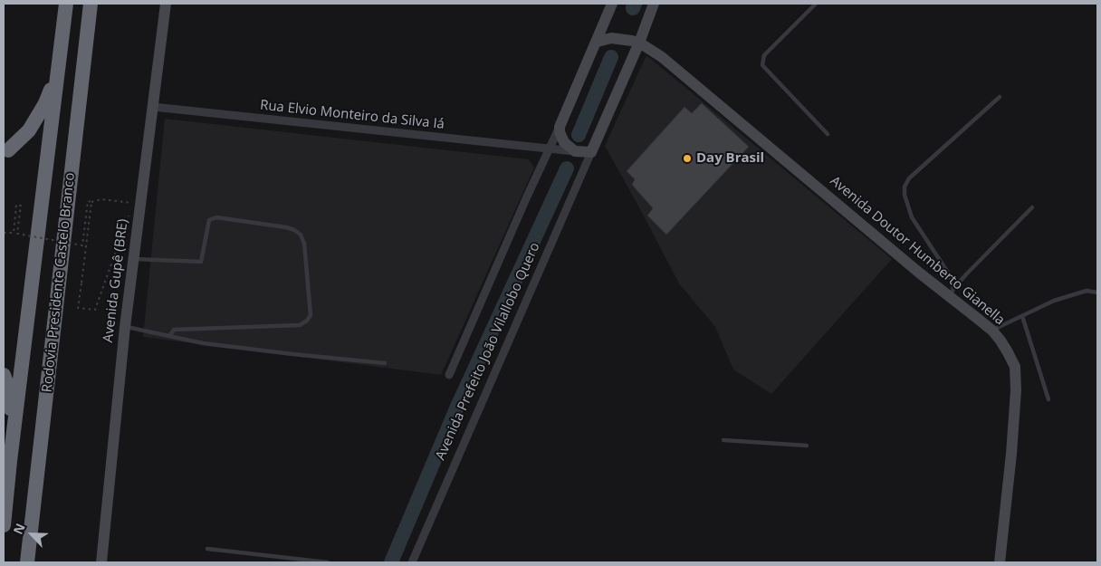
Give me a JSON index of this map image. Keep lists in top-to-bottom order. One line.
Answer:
{"streets":{"highway":["Rodovia Presidente Castelo Branco"],"main road":["Avenida Doutor Humberto Gianella","Avenida Gupê (BRE)","Avenida Prefeito João Vilallobo Quero"],"street":["Rua Elvio Monteiro da Silva Iá"]},"crossings":[["Rua Elvio Monteiro da Silva Iá","Avenida Gupê (BRE)"],["Rua Elvio Monteiro da Silva Iá","Avenida Prefeito João Vilallobo Quero"],["Avenida Doutor Humberto Gianella","Avenida Prefeito João Vilallobo Quero"]],"places":["Day Brasil"],"north":"top left"}
